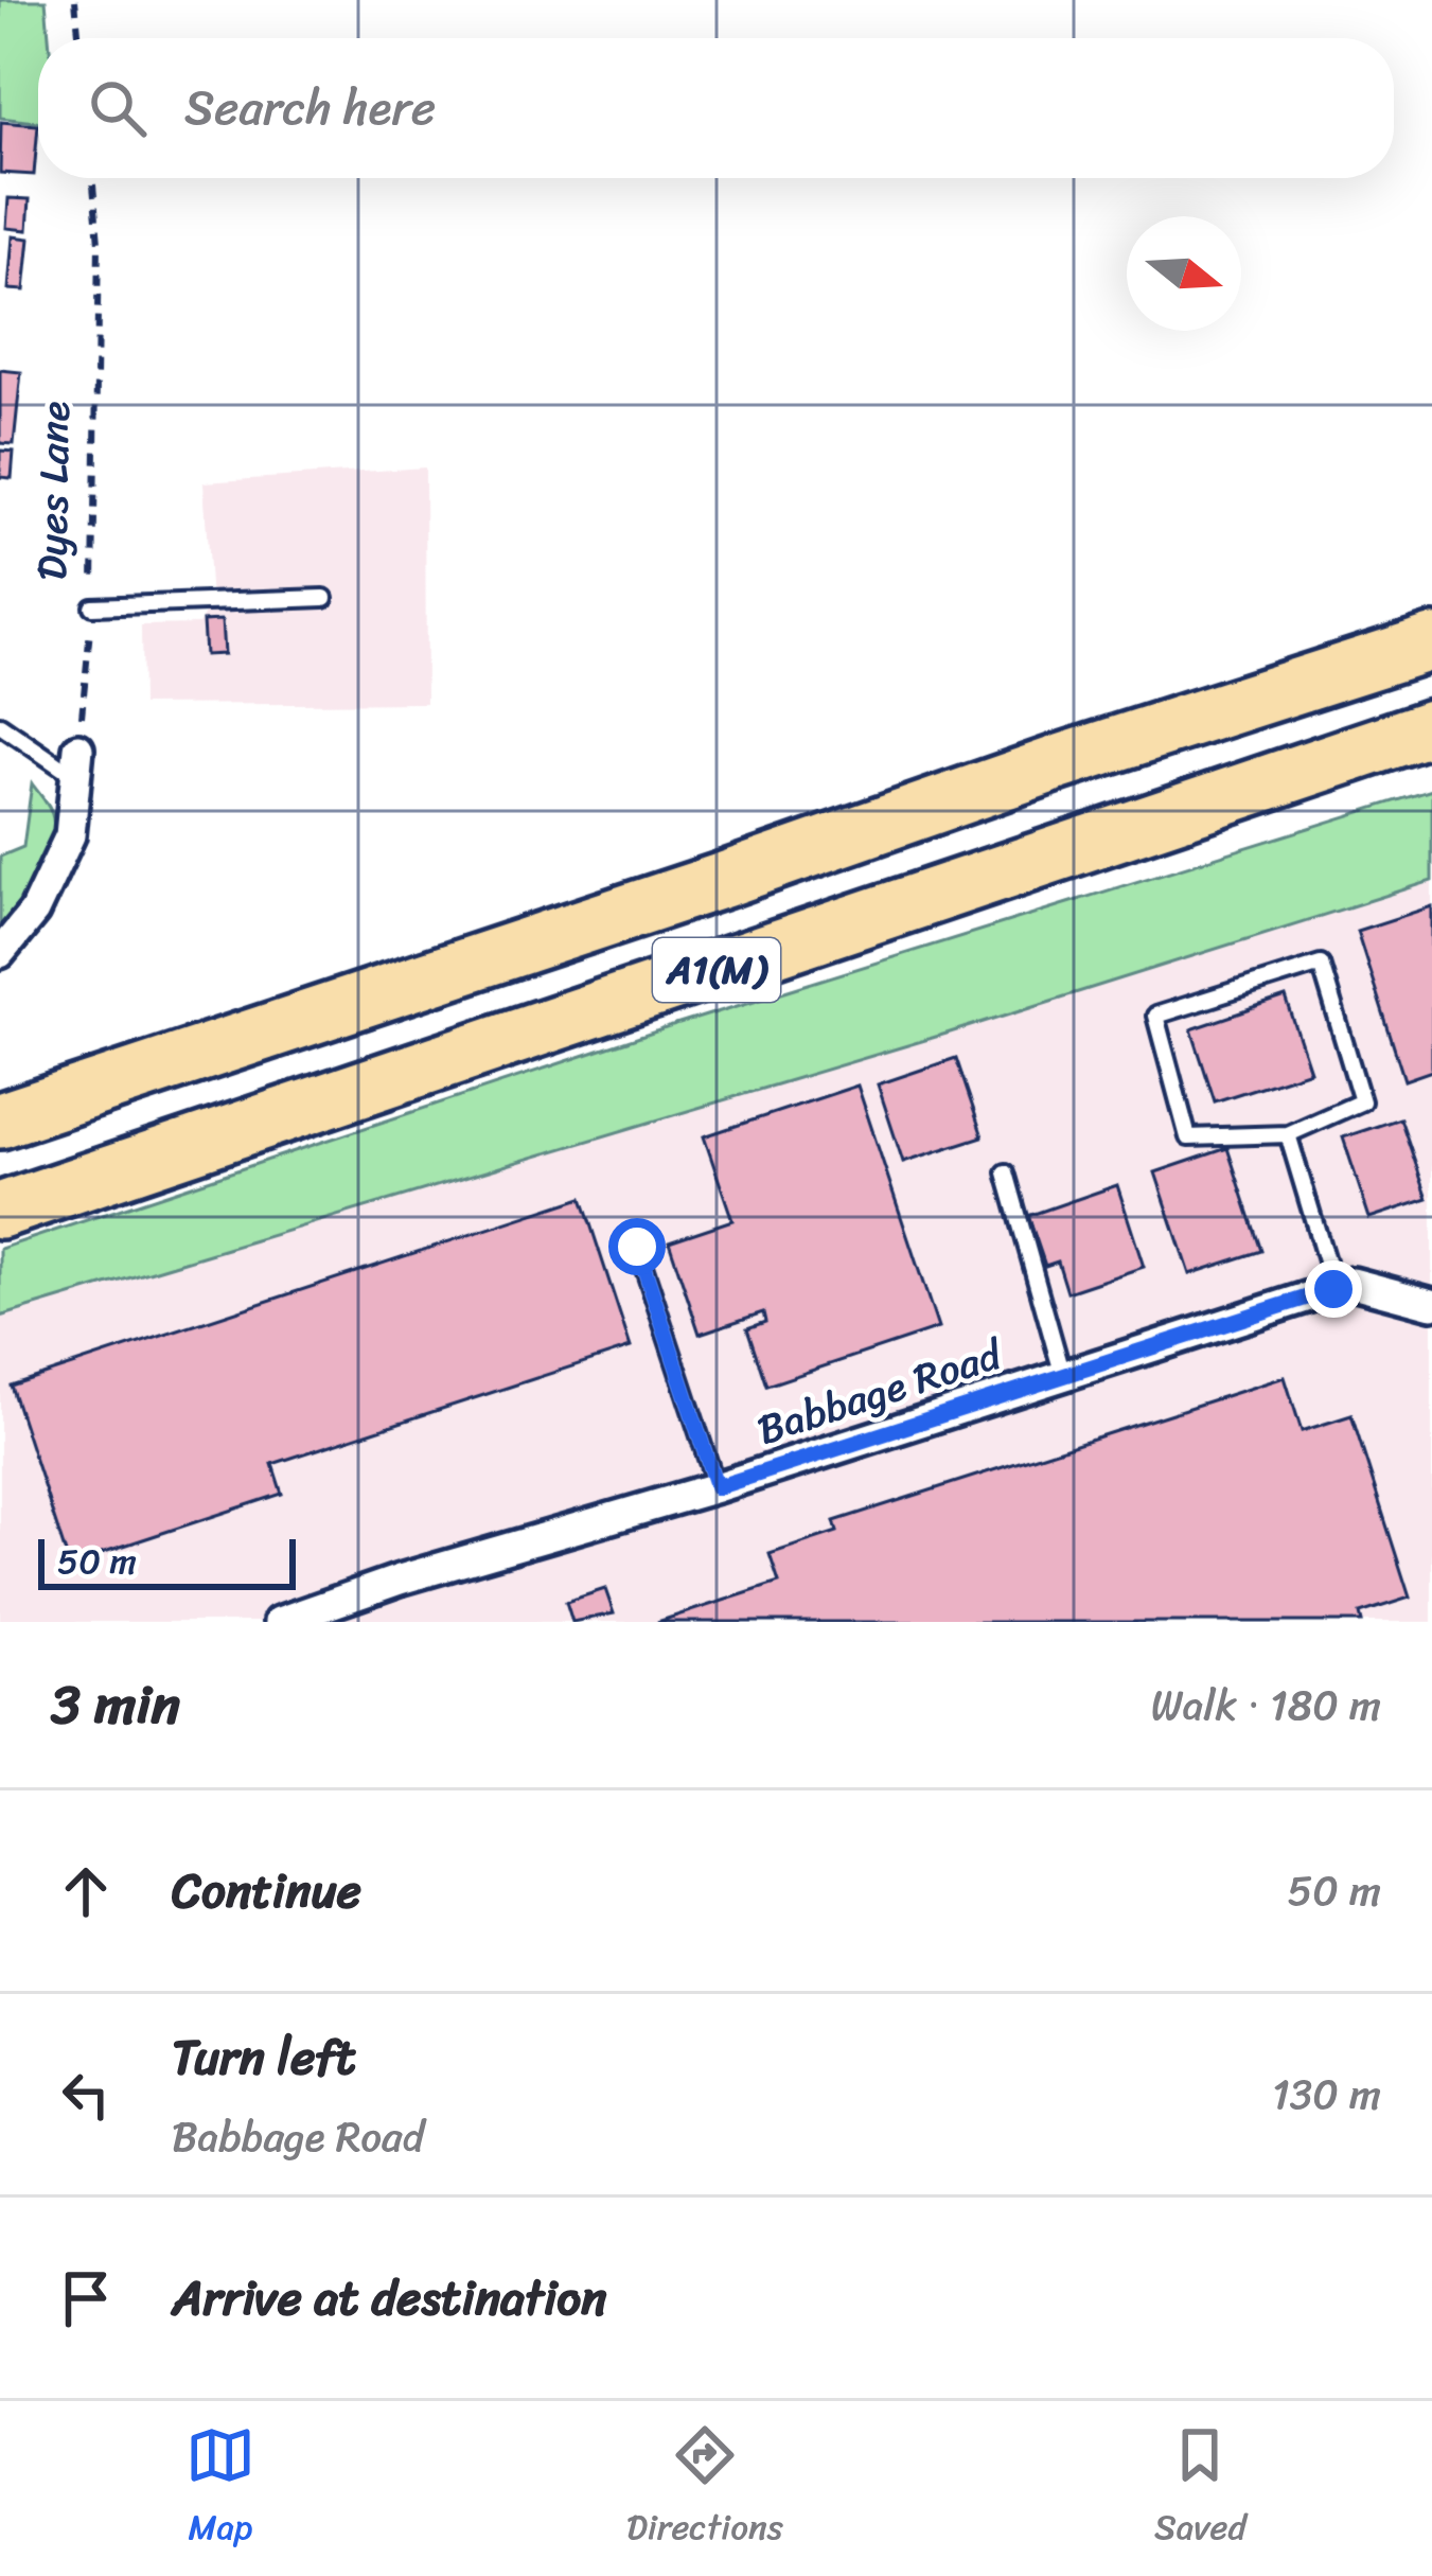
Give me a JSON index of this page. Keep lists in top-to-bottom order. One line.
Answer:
{"streets":{"highway":["A1(M)"],"street":["Babbage Road"],"path":["Dyes Lane"]},"scale_bar":"50 m","north":"right","page":{"search":"Search here","scale":"50 m","heading":["3 min","Walk · 180 m"],"list":[["Continue","50 m"],["Turn left","Babbage Road","130 m"],"Arrive at destination"],"nav":["Map","Directions","Saved"]}}
